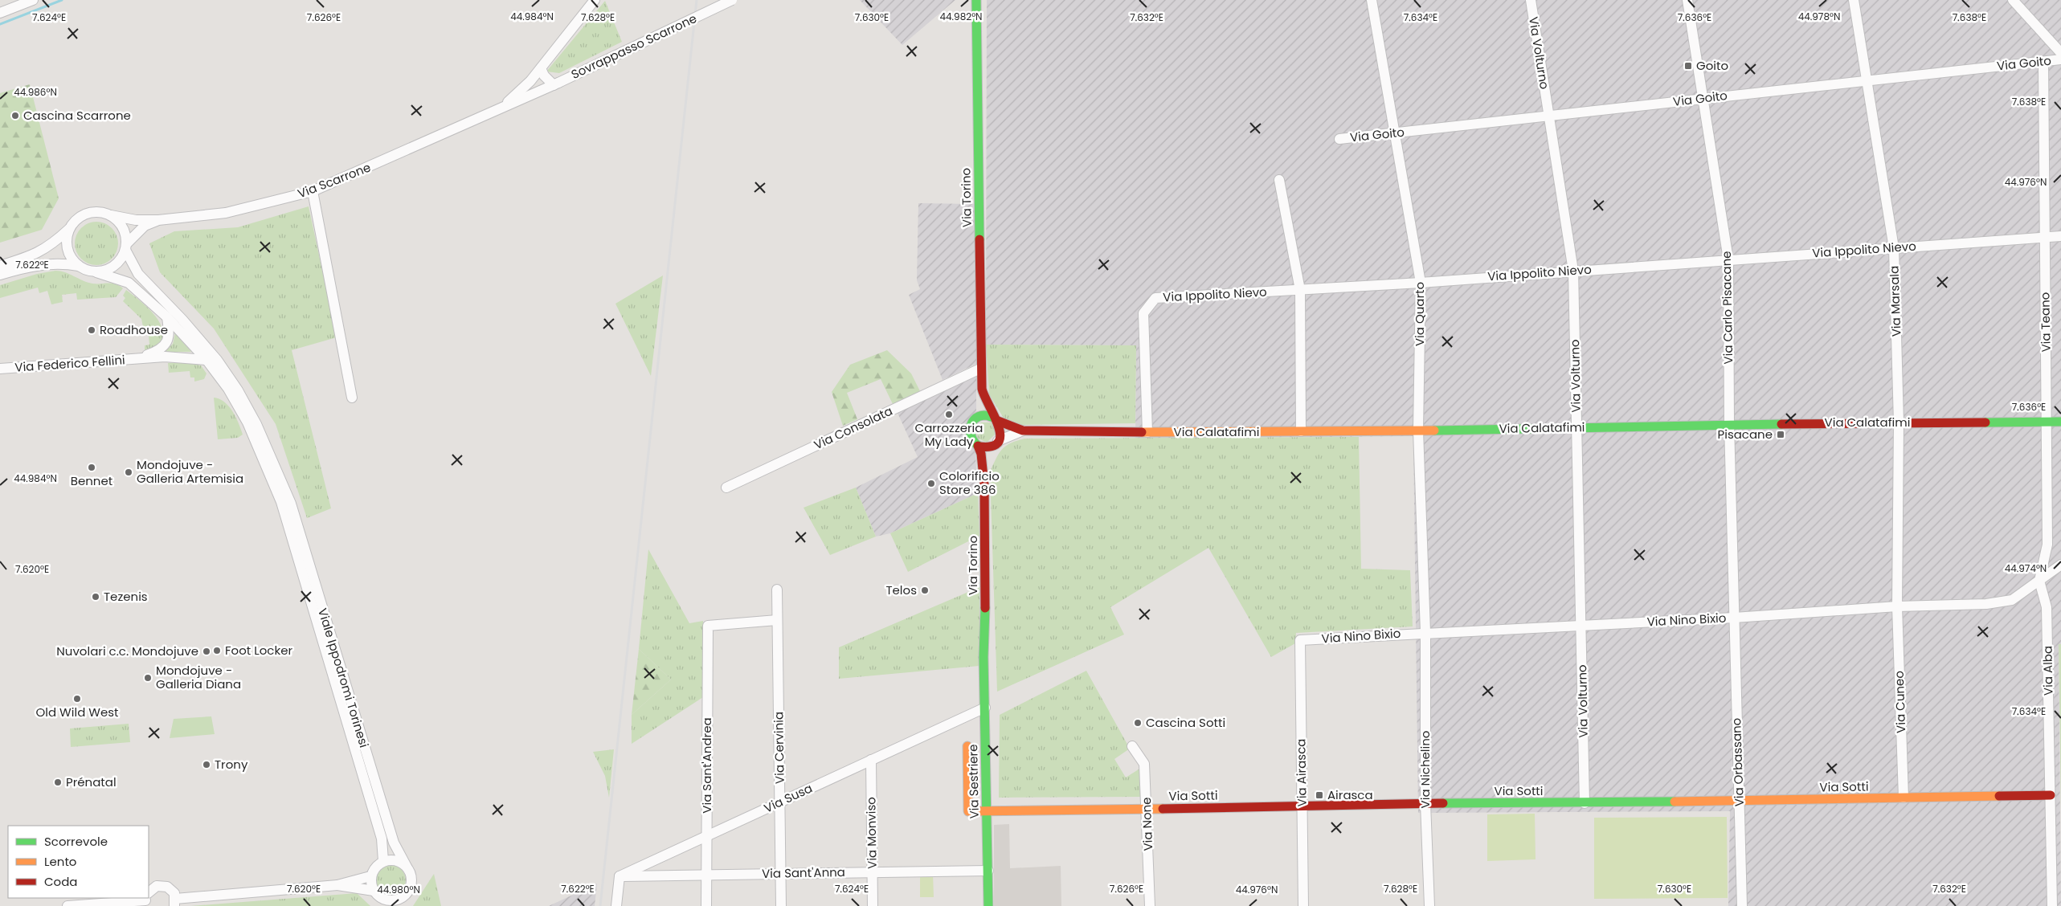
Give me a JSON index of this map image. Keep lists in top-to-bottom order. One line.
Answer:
{"streets":{"street":["Sovrappasso Scarrone","Via Volturno","Via Goito","Via Scarrone","Via Torino","Via Ippolito Nievo","Via Marsala","Via Carlo Pisacane","Via Quarto","Via Teano","Via Federico Fellini","Via Calatafimi","Via Consolata","Via Nino Bixio","Via Alba","Viale Ippodromi Torinesi","Via Cuneo","Via Cervinia","Via Orbassano","Via Sant'Andrea","Via Nichelino","Via Airasca","Via Sestriere","Via Sotti","Via Susa","Via None","Via Monviso","Via Sant'Anna"]},"crossings":[["Sovrappasso Scarrone","Via Scarrone"],["Via Volturno","Via Goito"],["Via Volturno","Via Ippolito Nievo"],["Via Volturno","Via Calatafimi"],["Via Volturno","Via Nino Bixio"],["Via Volturno","Via Sotti"],["Via Goito","Via Marsala"],["Via Goito","Via Carlo Pisacane"],["Via Goito","Via Quarto"],["Via Goito","Via Teano"],["Via Scarrone","Viale Ippodromi Torinesi"],["Via Torino","Via Calatafimi"],["Via Torino","Via Consolata"],["Via Torino","Via Sestriere"],["Via Ippolito Nievo","Via Marsala"],["Via Ippolito Nievo","Via Carlo Pisacane"],["Via Ippolito Nievo","Via Quarto"],["Via Ippolito Nievo","Via Teano"],["Via Ippolito Nievo","Via Calatafimi"],["Via Marsala","Via Calatafimi"],["Via Marsala","Via Nino Bixio"],["Via Marsala","Via Cuneo"],["Via Carlo Pisacane","Via Calatafimi"],["Via Carlo Pisacane","Via Nino Bixio"],["Via Carlo Pisacane","Via Orbassano"],["Via Quarto","Via Calatafimi"],["Via Quarto","Via Nino Bixio"],["Via Quarto","Via Nichelino"],["Via Teano","Via Calatafimi"],["Via Teano","Via Nino Bixio"],["Via Teano","Via Alba"],["Via Federico Fellini","Viale Ippodromi Torinesi"],["Via Nino Bixio","Via Alba"],["Via Nino Bixio","Via Cuneo"],["Via Nino Bixio","Via Orbassano"],["Via Nino Bixio","Via Nichelino"],["Via Nino Bixio","Via Airasca"],["Via Alba","Via Sotti"],["Via Cuneo","Via Sotti"],["Via Cervinia","Via Sant'Andrea"],["Via Cervinia","Via Susa"],["Via Cervinia","Via Sant'Anna"],["Via Orbassano","Via Sotti"],["Via Sant'Andrea","Via Susa"],["Via Sant'Andrea","Via Sant'Anna"],["Via Nichelino","Via Sotti"],["Via Airasca","Via Sotti"],["Via Sestriere","Via Sotti"],["Via Sestriere","Via Susa"],["Via Sestriere","Via Sant'Anna"],["Via Sotti","Via None"],["Via Susa","Via Monviso"],["Via Susa","Via Sant'Anna"],["Via Monviso","Via Sant'Anna"]],"places":{"transit":["Goito","Pisacane","Airasca"],"other":["Cascina Scarrone","Roadhouse","Carrozzeria My Lady","Bennet","Mondojuve - Galleria Artemisia","Colorificio Store 386","Telos","Tezenis","Foot Locker","Nuvolari c.c. Mondojuve","Mondojuve - Galleria Diana","Old Wild West","Cascina Sotti","Trony","Prénatal"]},"legend":["Scorrevole","Lento","Coda"],"coordinates":["44.984°N","44.982°N","44.978°N","7.632°E","7.636°E","7.624°E","7.626°E","7.628°E","7.630°E","7.634°E","7.638°E","44.986°N","44.976°N","7.622°E","44.974°N","7.620°E","44.980°N"]}
